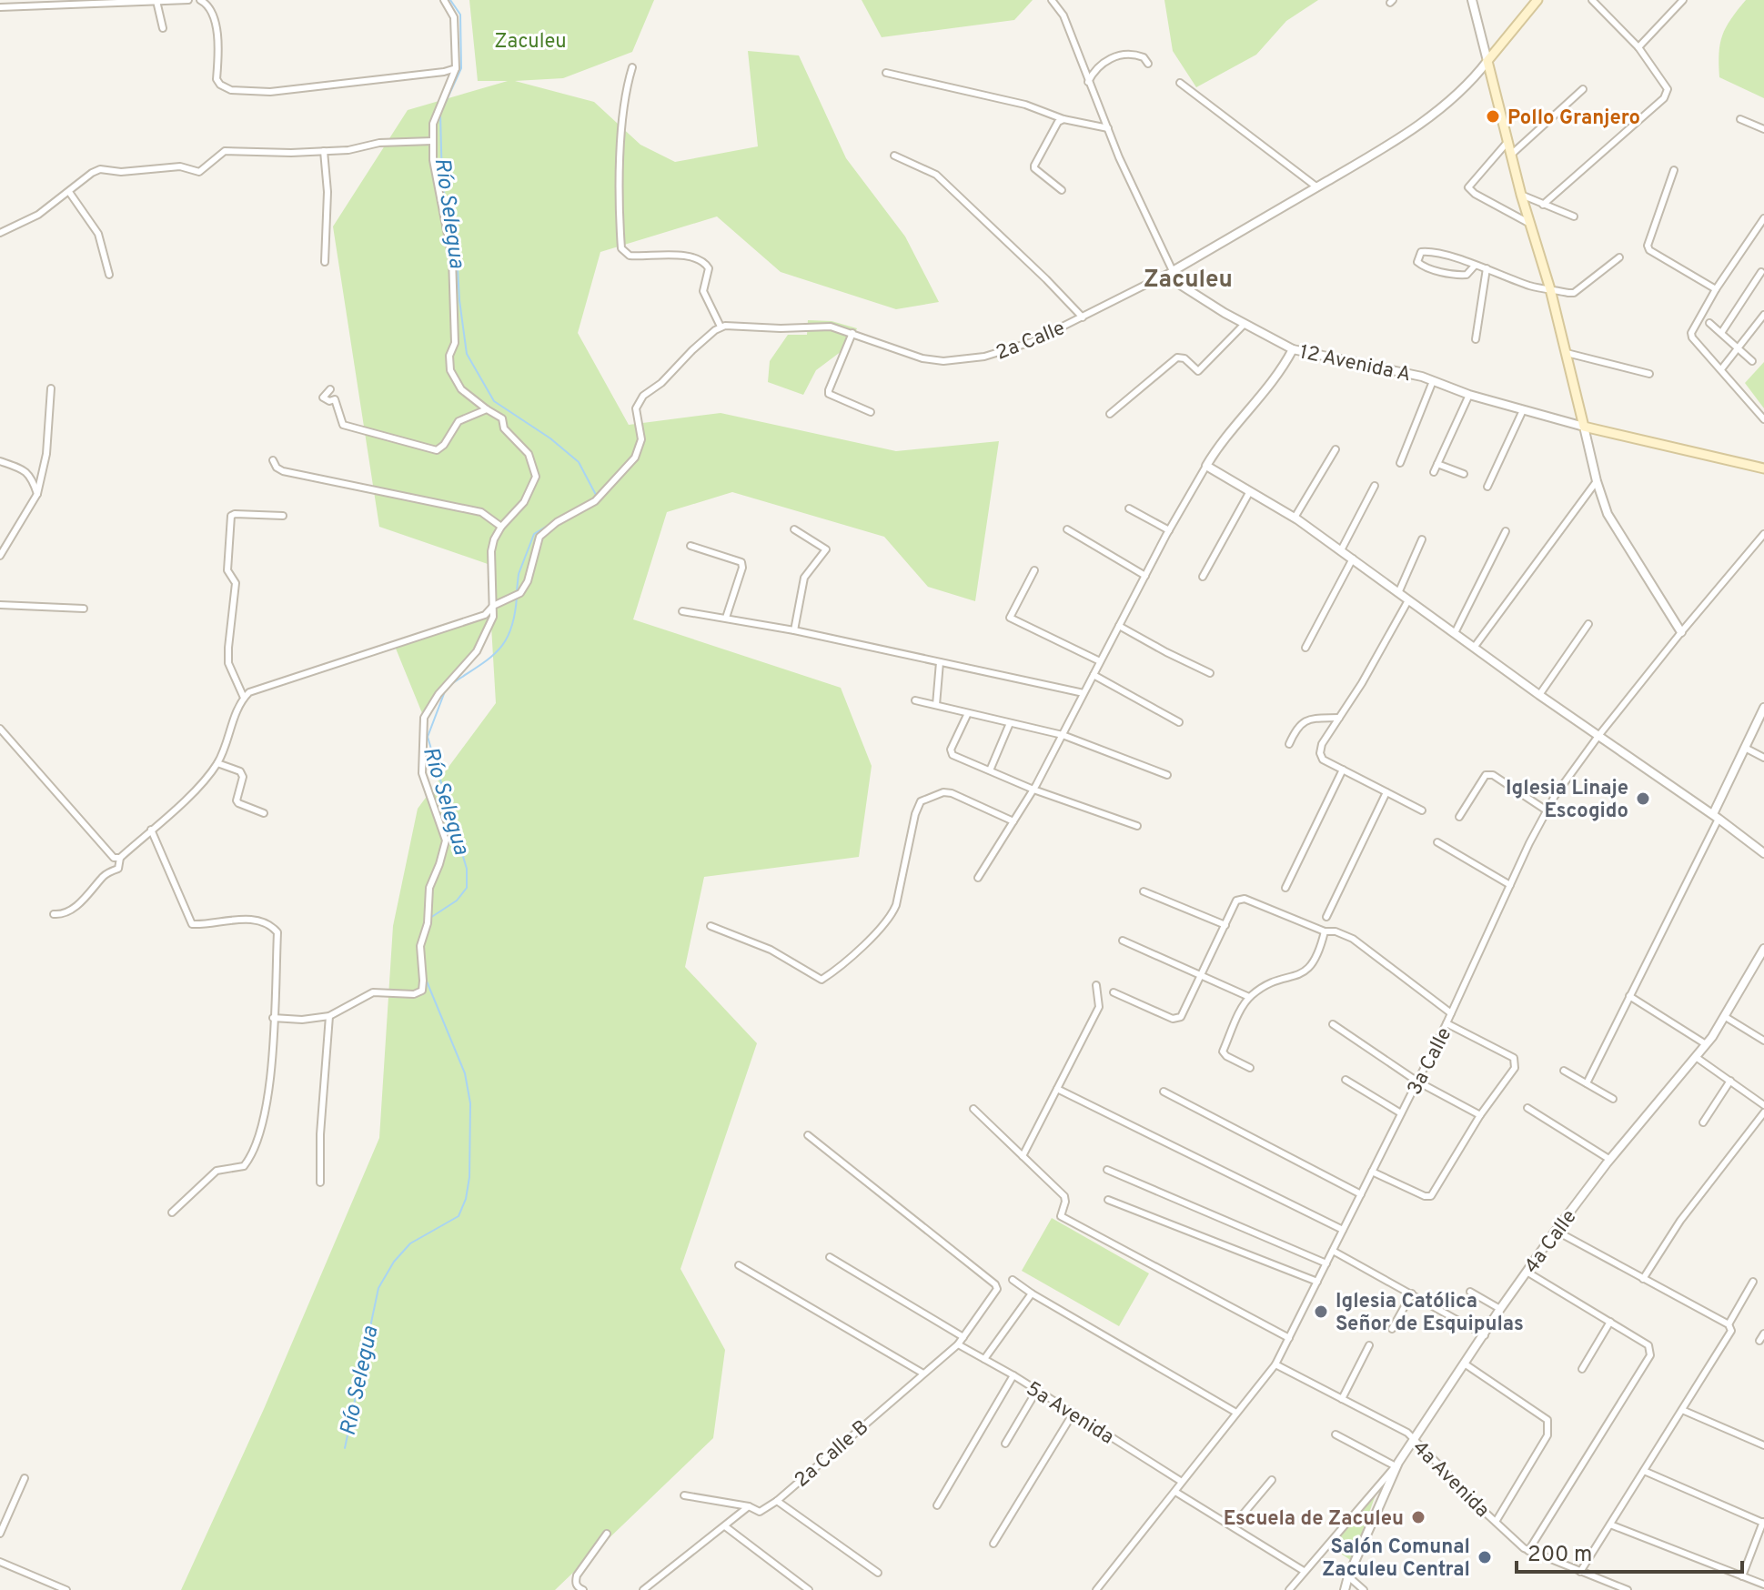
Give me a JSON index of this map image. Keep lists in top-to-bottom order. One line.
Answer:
{"streets":{"main road":["2a Calle","12 Avenida A"],"street":["3a Calle","4a Calle","5a Avenida","2a Calle B","4a Avenida"]},"crossings":[["2a Calle","12 Avenida A"],["3a Calle","5a Avenida"],["3a Calle","4a Avenida"],["4a Calle","4a Avenida"],["5a Avenida","2a Calle B"]],"districts":["Zaculeu"],"water":["Río Selegua"],"parks":["Zaculeu"],"places":["Pollo Granjero","Iglesia Linaje Escogido","Iglesia Católica Señor de Esquipulas","Escuela de Zaculeu","Salón Comunal Zaculeu Central"],"scale_bar":"200 m"}
